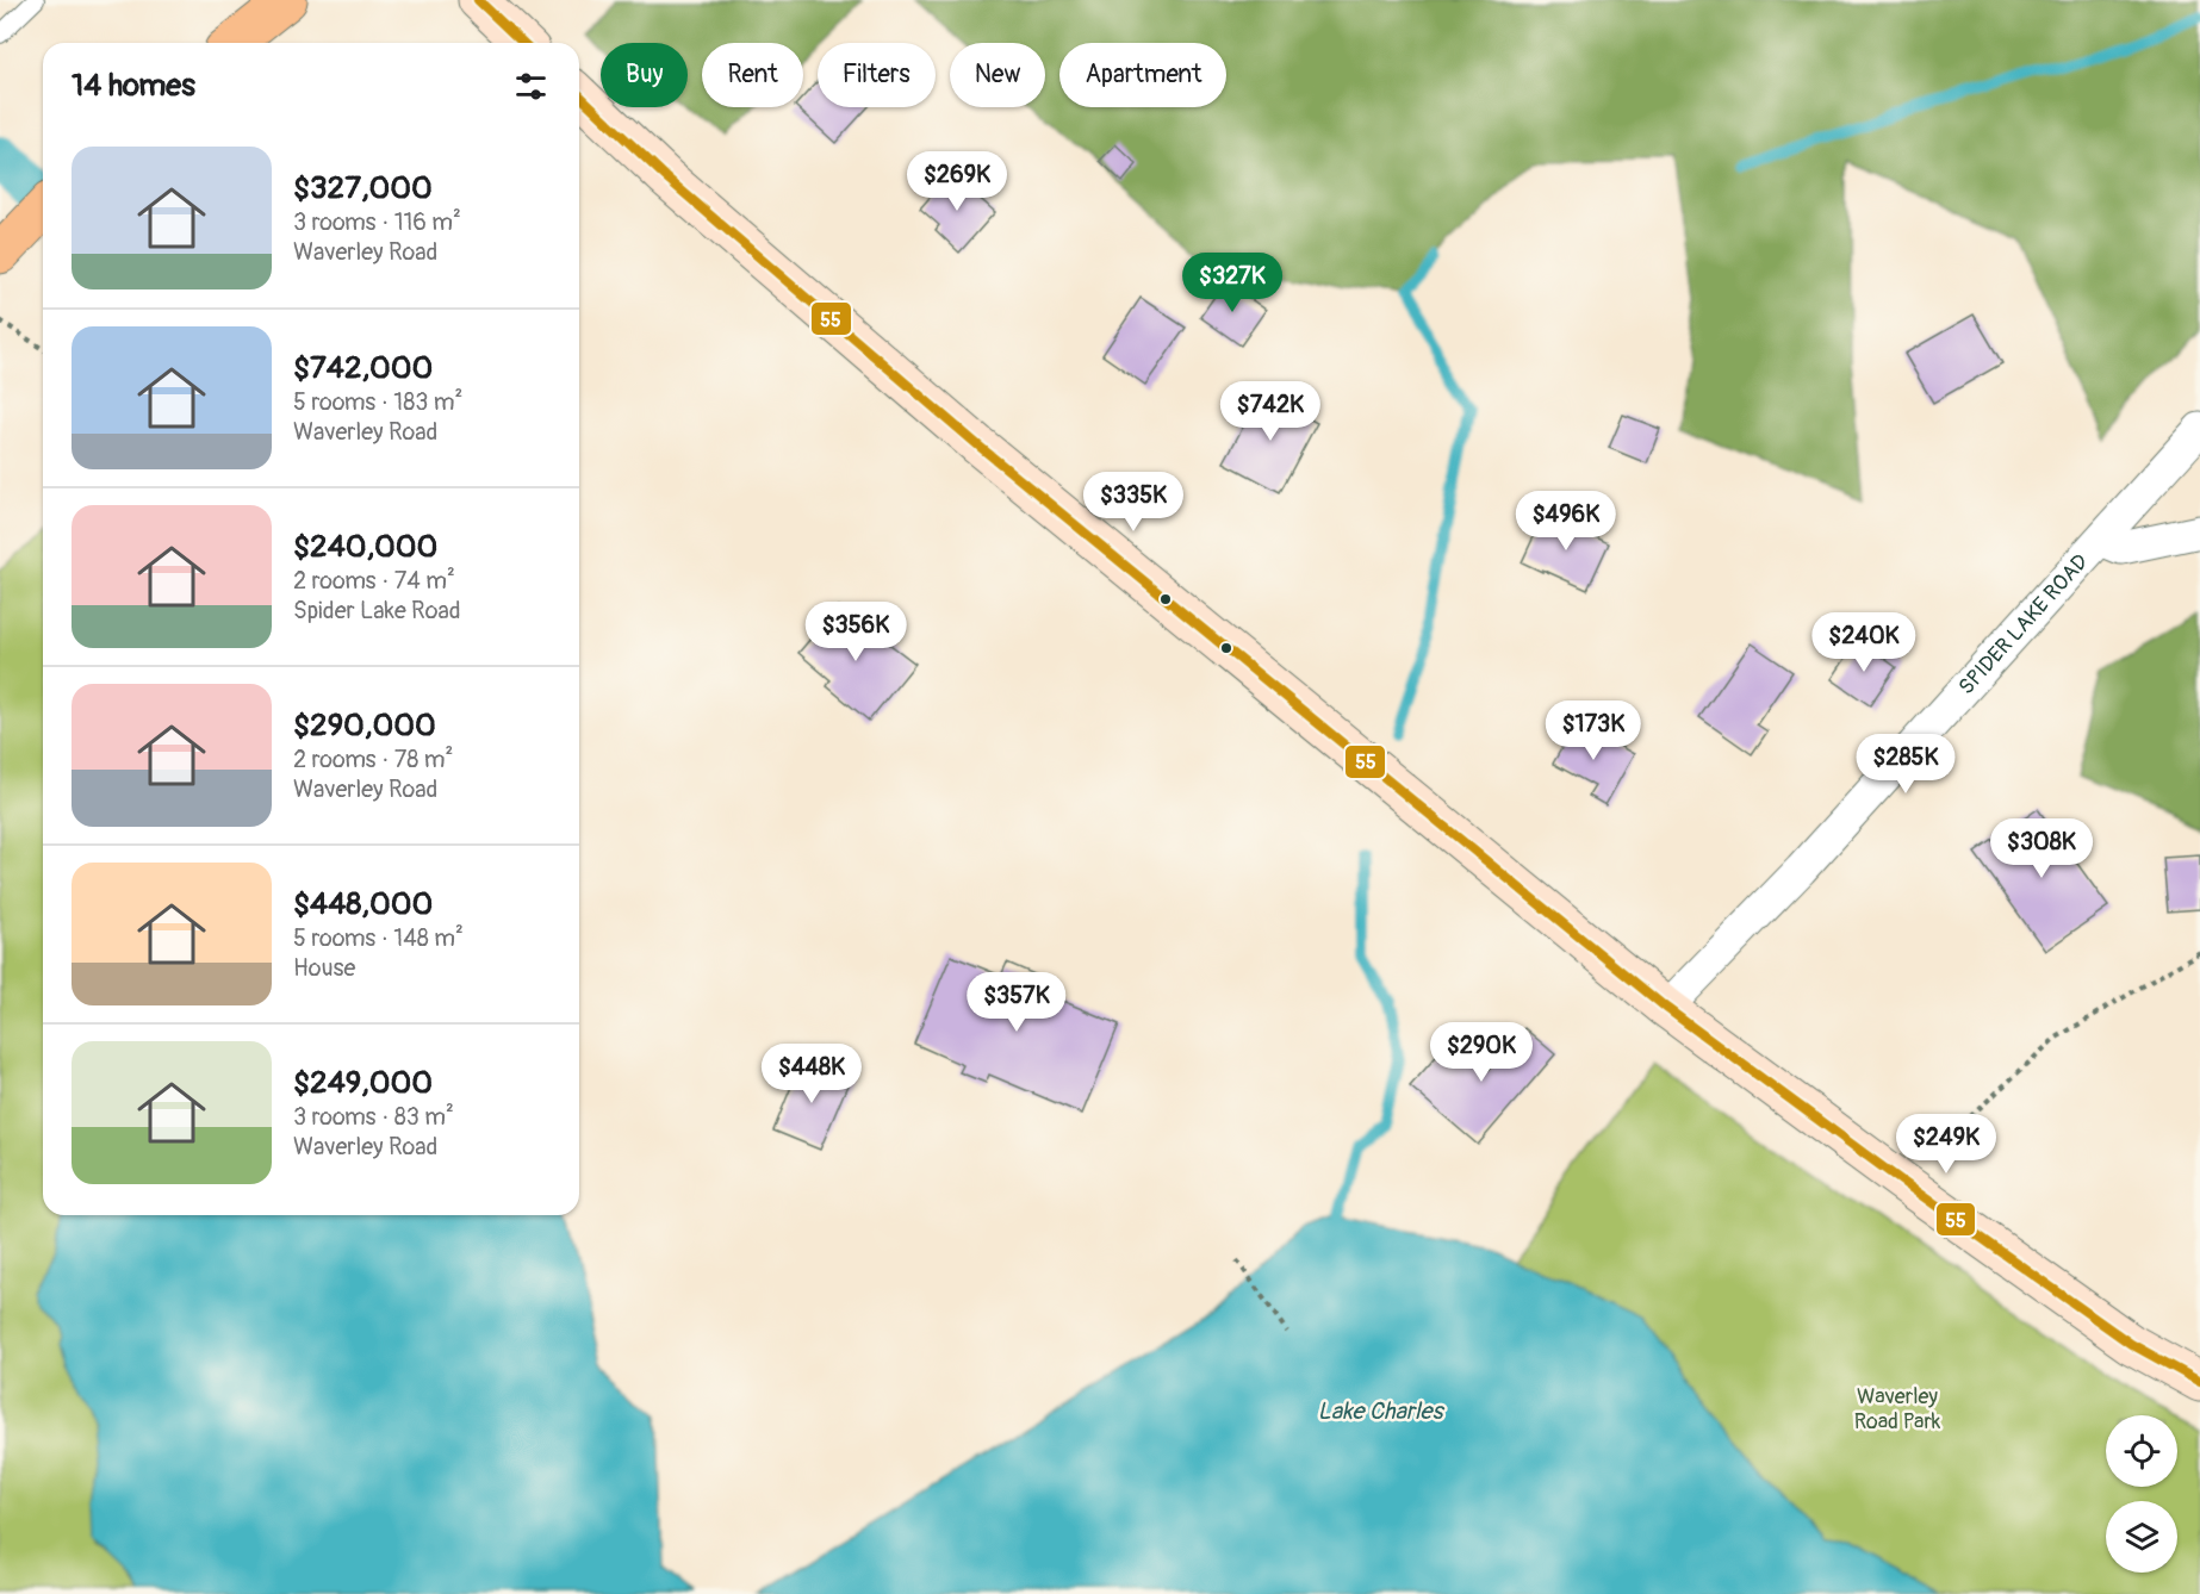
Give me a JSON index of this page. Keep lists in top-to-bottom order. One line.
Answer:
{"streets":{"street":["SPIDER LAKE ROAD"]},"water":["Lake Charles"],"parks":["Waverley Road Park"],"lines":["transit line 55"],"page":{"chip":["Buy","Rent","Filters","New","Apartment"],"heading":"14 homes","list":[{"name":"$327,000","note":"3 rooms · 116 m² · Waverley Road"},{"name":"$742,000","note":"5 rooms · 183 m² · Waverley Road"},{"name":"$240,000","note":"2 rooms · 74 m² · Spider Lake Road"},{"name":"$290,000","note":"2 rooms · 78 m² · Waverley Road"},{"name":"$448,000","note":"5 rooms · 148 m² · House"},{"name":"$249,000","note":"3 rooms · 83 m² · Waverley Road"}],"price":["$269K","$327K","$742K","$335K","$496K","$356K","$240K","$173K","$285K","$308K","$357K","$290K","$448K","$249K"]}}
